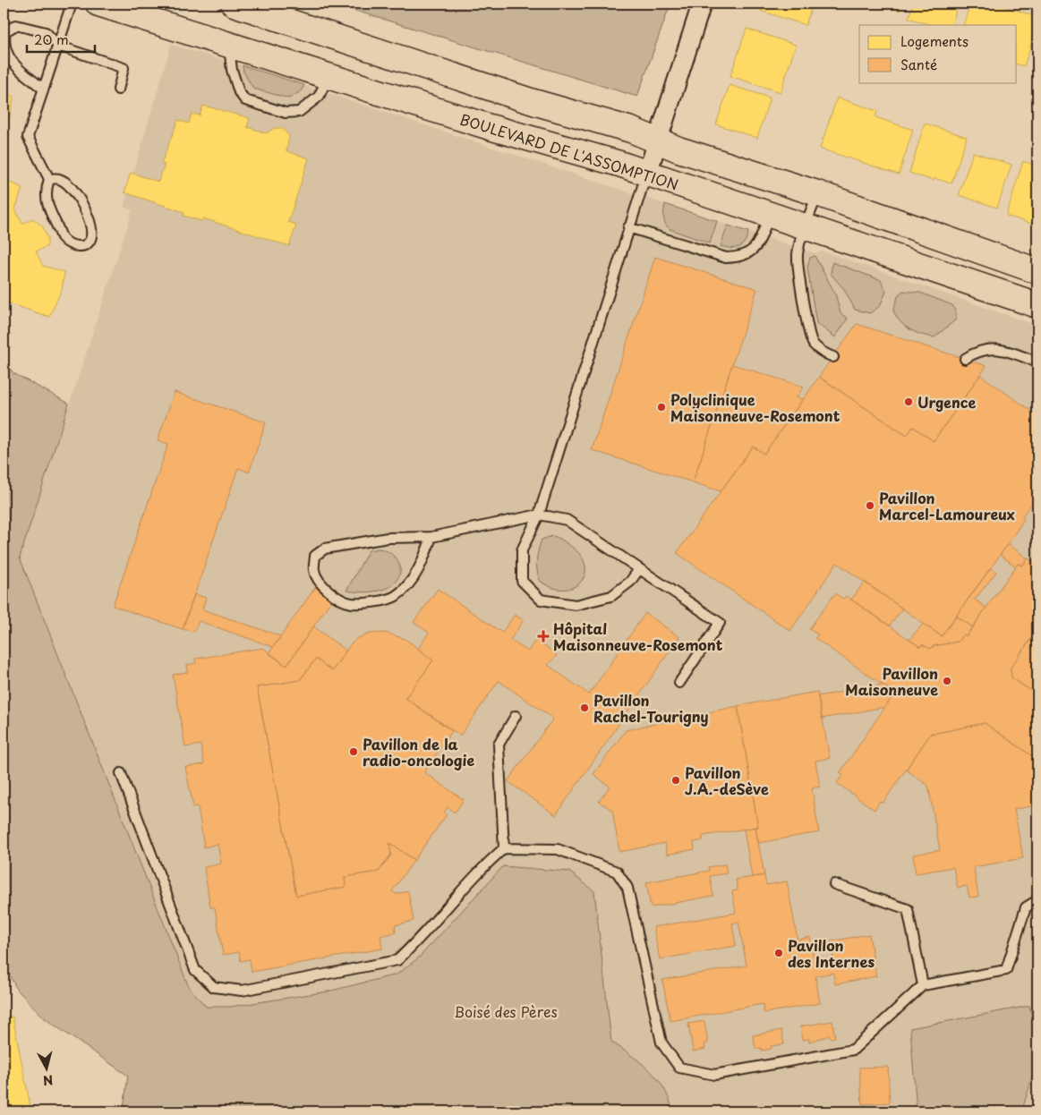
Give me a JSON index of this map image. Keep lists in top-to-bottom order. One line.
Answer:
{"streets":{"street":["BOULEVARD DE L'ASSOMPTION"]},"parks":["Boisé des Pères"],"places":{"other":["Urgence","Polyclinique Maisonneuve-Rosemont","Pavillon Marcel-Lamoureux","Pavillon Maisonneuve","Pavillon Rachel-Tourigny","Pavillon de la radio-oncologie","Pavillon J.A.-deSève","Pavillon des Internes"],"health":["Hôpital Maisonneuve-Rosemont"]},"legend":["Logements","Santé"],"scale_bar":"20 m","north":"bottom"}
